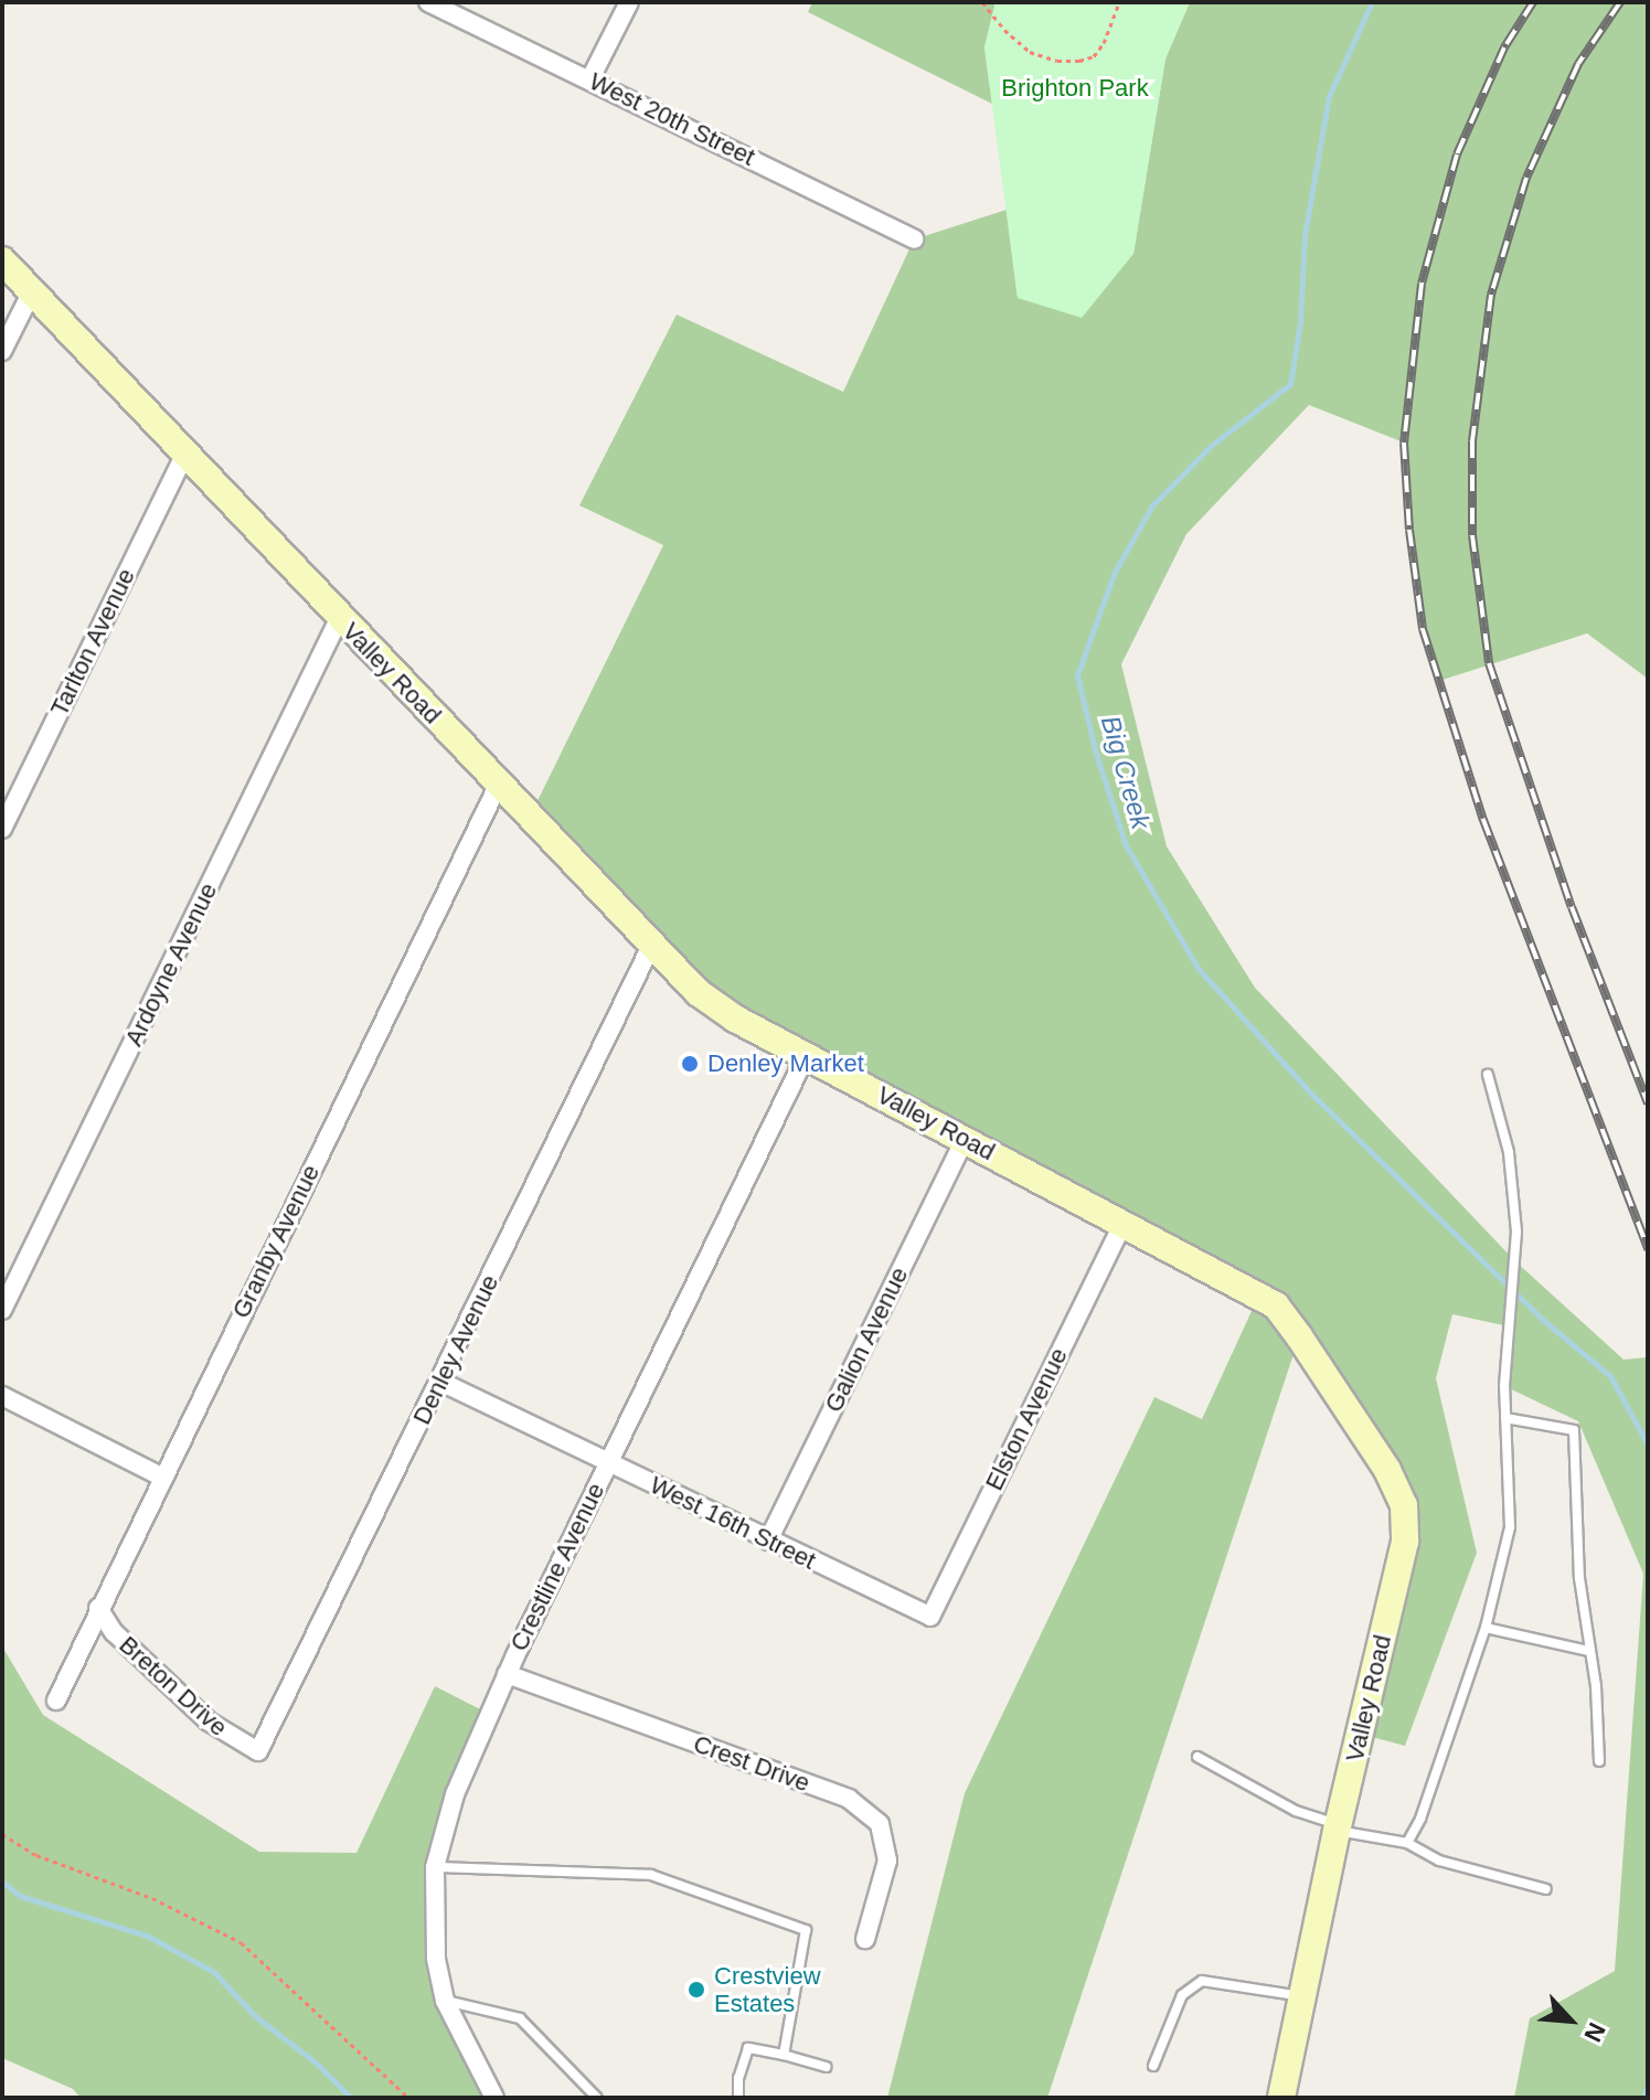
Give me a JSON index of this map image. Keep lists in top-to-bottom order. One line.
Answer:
{"streets":{"street":["West 20th Street","Tarlton Avenue","Valley Road","Ardoyne Avenue","Granby Avenue","Galion Avenue","Denley Avenue","Elston Avenue","West 16th Street","Crestline Avenue","Breton Drive","Crest Drive"]},"crossings":[["Tarlton Avenue","Valley Road"],["Valley Road","Ardoyne Avenue"],["Valley Road","Granby Avenue"],["Valley Road","Galion Avenue"],["Valley Road","Denley Avenue"],["Valley Road","Elston Avenue"],["Valley Road","Crestline Avenue"],["Granby Avenue","Breton Drive"],["Galion Avenue","West 16th Street"],["Denley Avenue","West 16th Street"],["Denley Avenue","Breton Drive"],["Elston Avenue","West 16th Street"],["West 16th Street","Crestline Avenue"],["Crestline Avenue","Crest Drive"]],"water":["Big Creek"],"parks":["Brighton Park"],"places":["Denley Market","Crestview Estates"],"north":"bottom right"}
